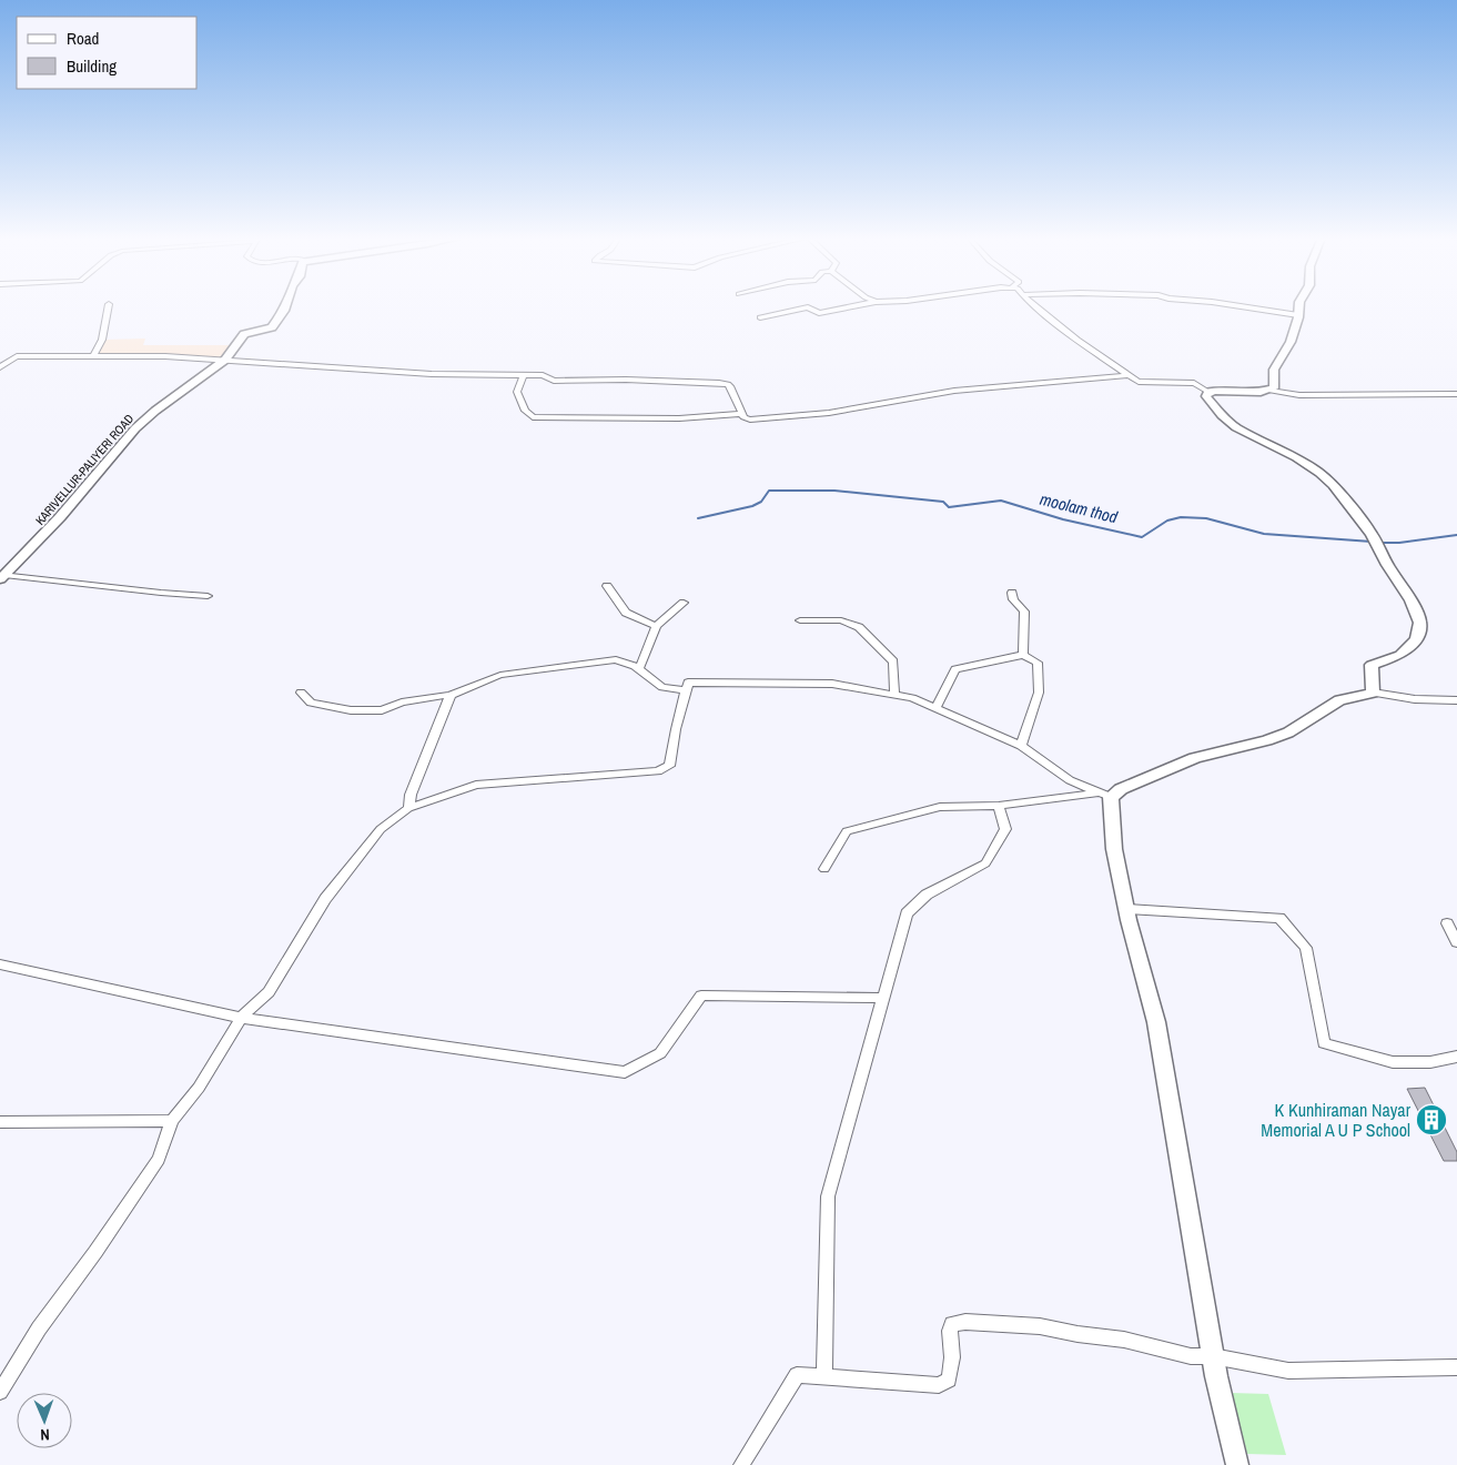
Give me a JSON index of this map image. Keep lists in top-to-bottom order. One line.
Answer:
{"streets":{"street":["KARIVELLUR-PALIYERI ROAD"]},"water":["moolam thod"],"places":{"building":["K Kunhiraman Nayar Memorial A U P School"]},"legend":["Road","Building"],"north":"bottom"}
